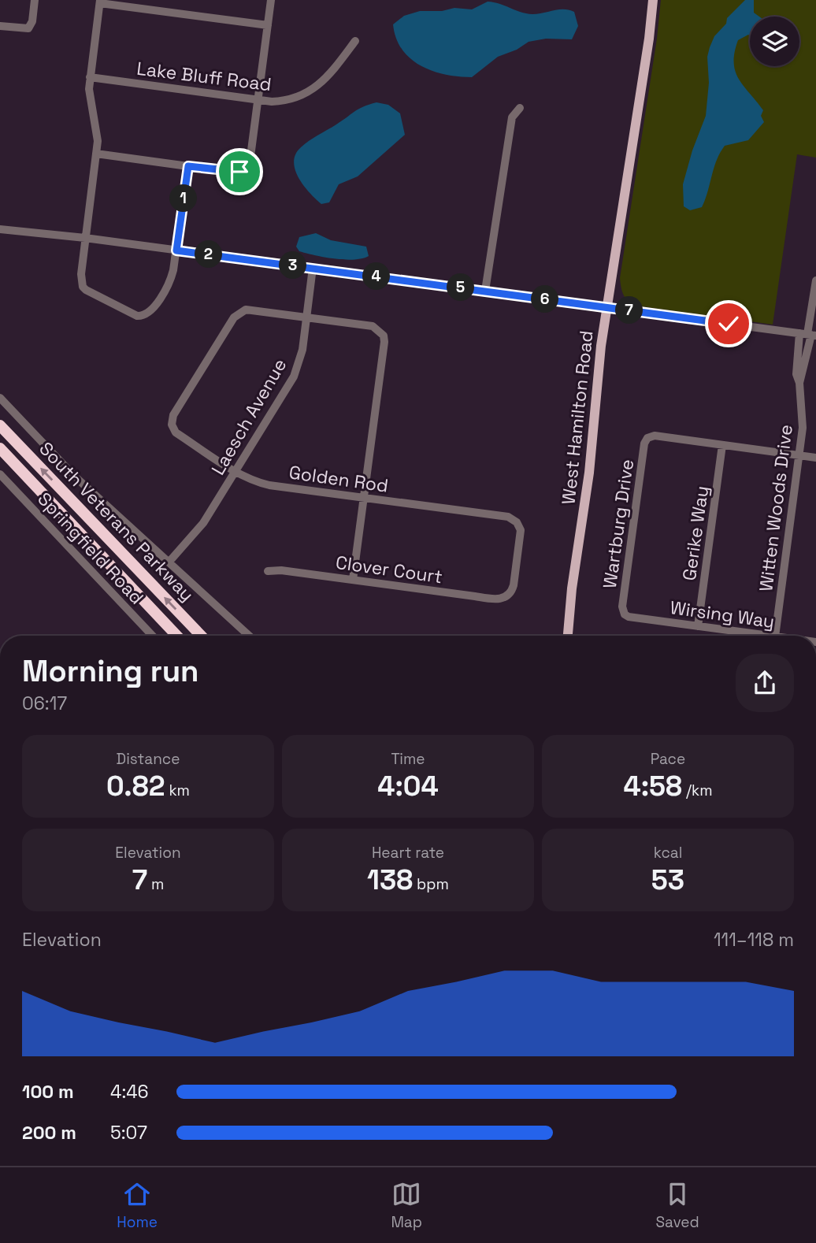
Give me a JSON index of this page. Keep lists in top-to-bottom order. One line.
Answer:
{"streets":{"highway":["South Veterans Parkway"],"main road":["West Hamilton Road"],"street":["Lake Bluff Road","Laesch Avenue","Golden Rod","Witten Woods Drive","Wartburg Drive","Gerike Way","Springfield Road","Clover Court","Wirsing Way"]},"crossings":[["Laesch Avenue","Golden Rod"],["Golden Rod","Clover Court"],["Wartburg Drive","Gerike Way"],["Wartburg Drive","Wirsing Way"],["Gerike Way","Wirsing Way"]],"page":{"pins":["1","2","3","4","5","6","7"],"heading":["Morning run","06:17"],"stats":[["Distance","0.82 km"],["Time","4:04"],["Pace","4:58 /km"],["Elevation","7 m"],["Heart rate","138 bpm"],["kcal","53"]],"chart":["Elevation","111–118 m"],"list":[{"name":"100 m","note":"4:46"},{"name":"200 m","note":"5:07"}],"tabs":["Home","Map","Saved"]}}
